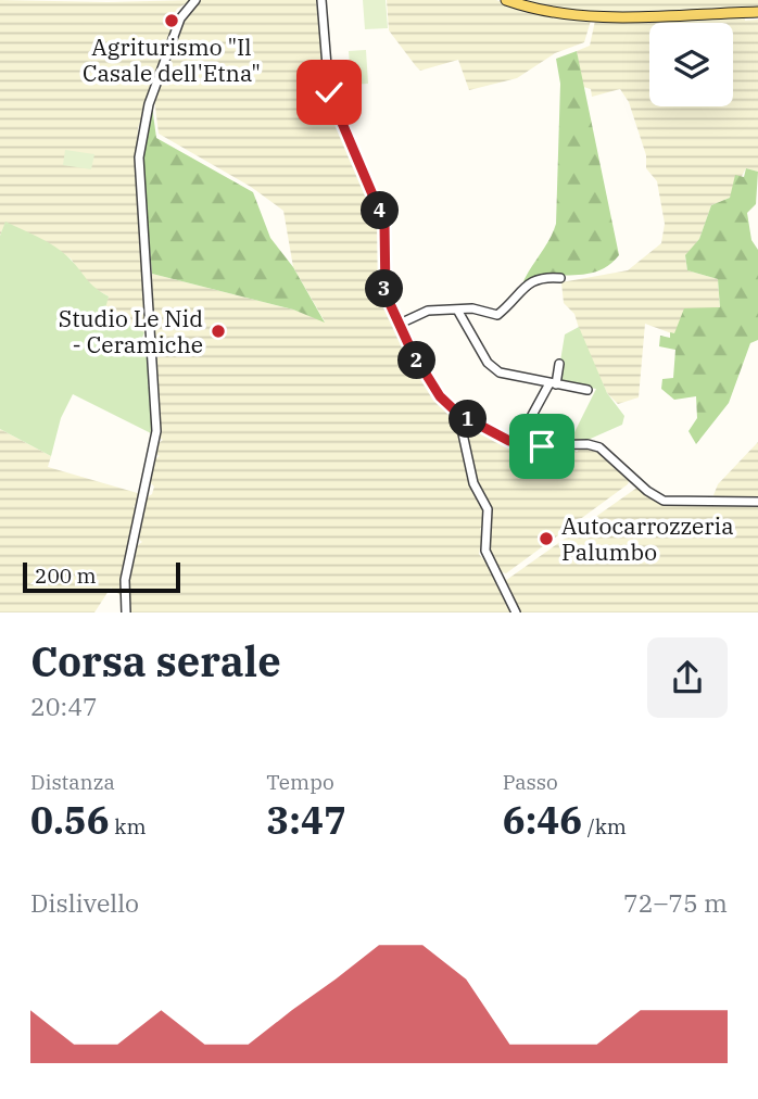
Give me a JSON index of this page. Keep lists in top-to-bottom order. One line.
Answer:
{"places":["Agriturismo \"Il Casale dell'Etna\"","Studio Le Nid - Ceramiche","Autocarrozzeria Palumbo"],"scale_bar":"200 m","page":{"pins":["4","3","2","1"],"scale":"200 m","heading":["Corsa serale","20:47"],"stats":[["Distanza","0.56 km"],["Tempo","3:47"],["Passo","6:46 /km"]],"chart":["Dislivello","72–75 m"]}}
